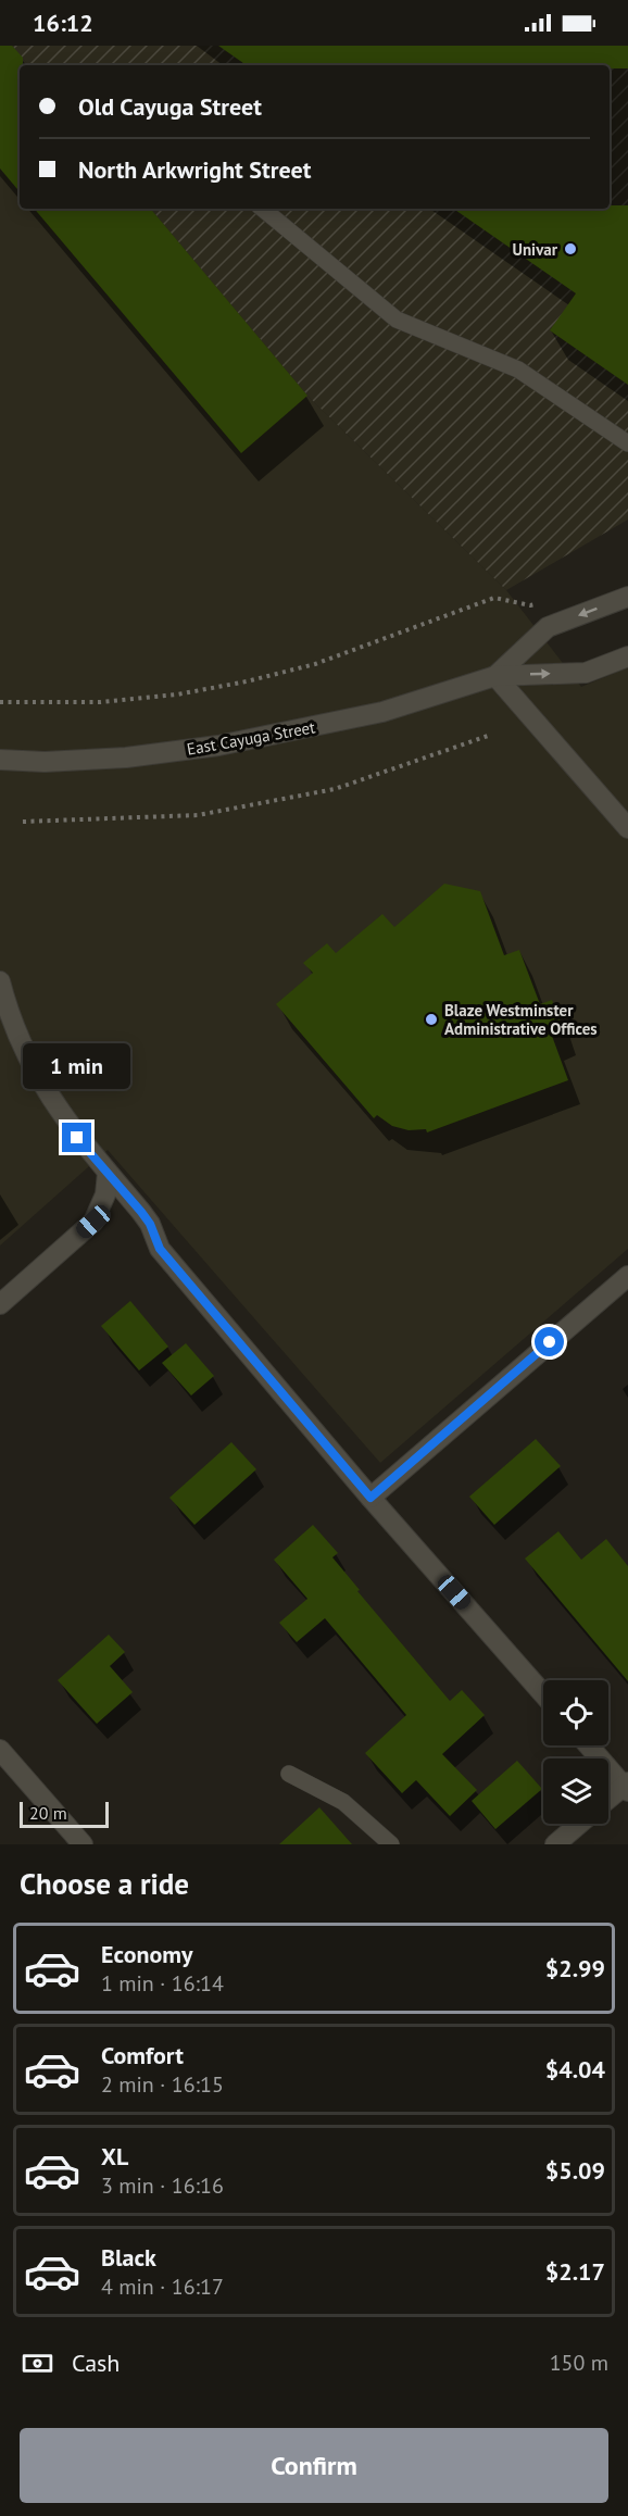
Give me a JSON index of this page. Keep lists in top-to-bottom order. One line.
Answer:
{"streets":{"street":["East Cayuga Street"]},"places":["Univar","Blaze Westminster Administrative Offices"],"scale_bar":"20 m","page":{"status":"16:12","banner":["Old Cayuga Street","North Arkwright Street"],"bubble":"1 min","scale":"20 m","heading":"Choose a ride","list":[{"name":"Economy","note":"1 min · 16:14","value":"$2.99"},{"name":"Comfort","note":"2 min · 16:15","value":"$4.04"},{"name":"XL","note":"3 min · 16:16","value":"$5.09"},{"name":"Black","note":"4 min · 16:17","value":"$2.17"}],"pay":["Cash","150 m"],"buttons":"Confirm"}}
